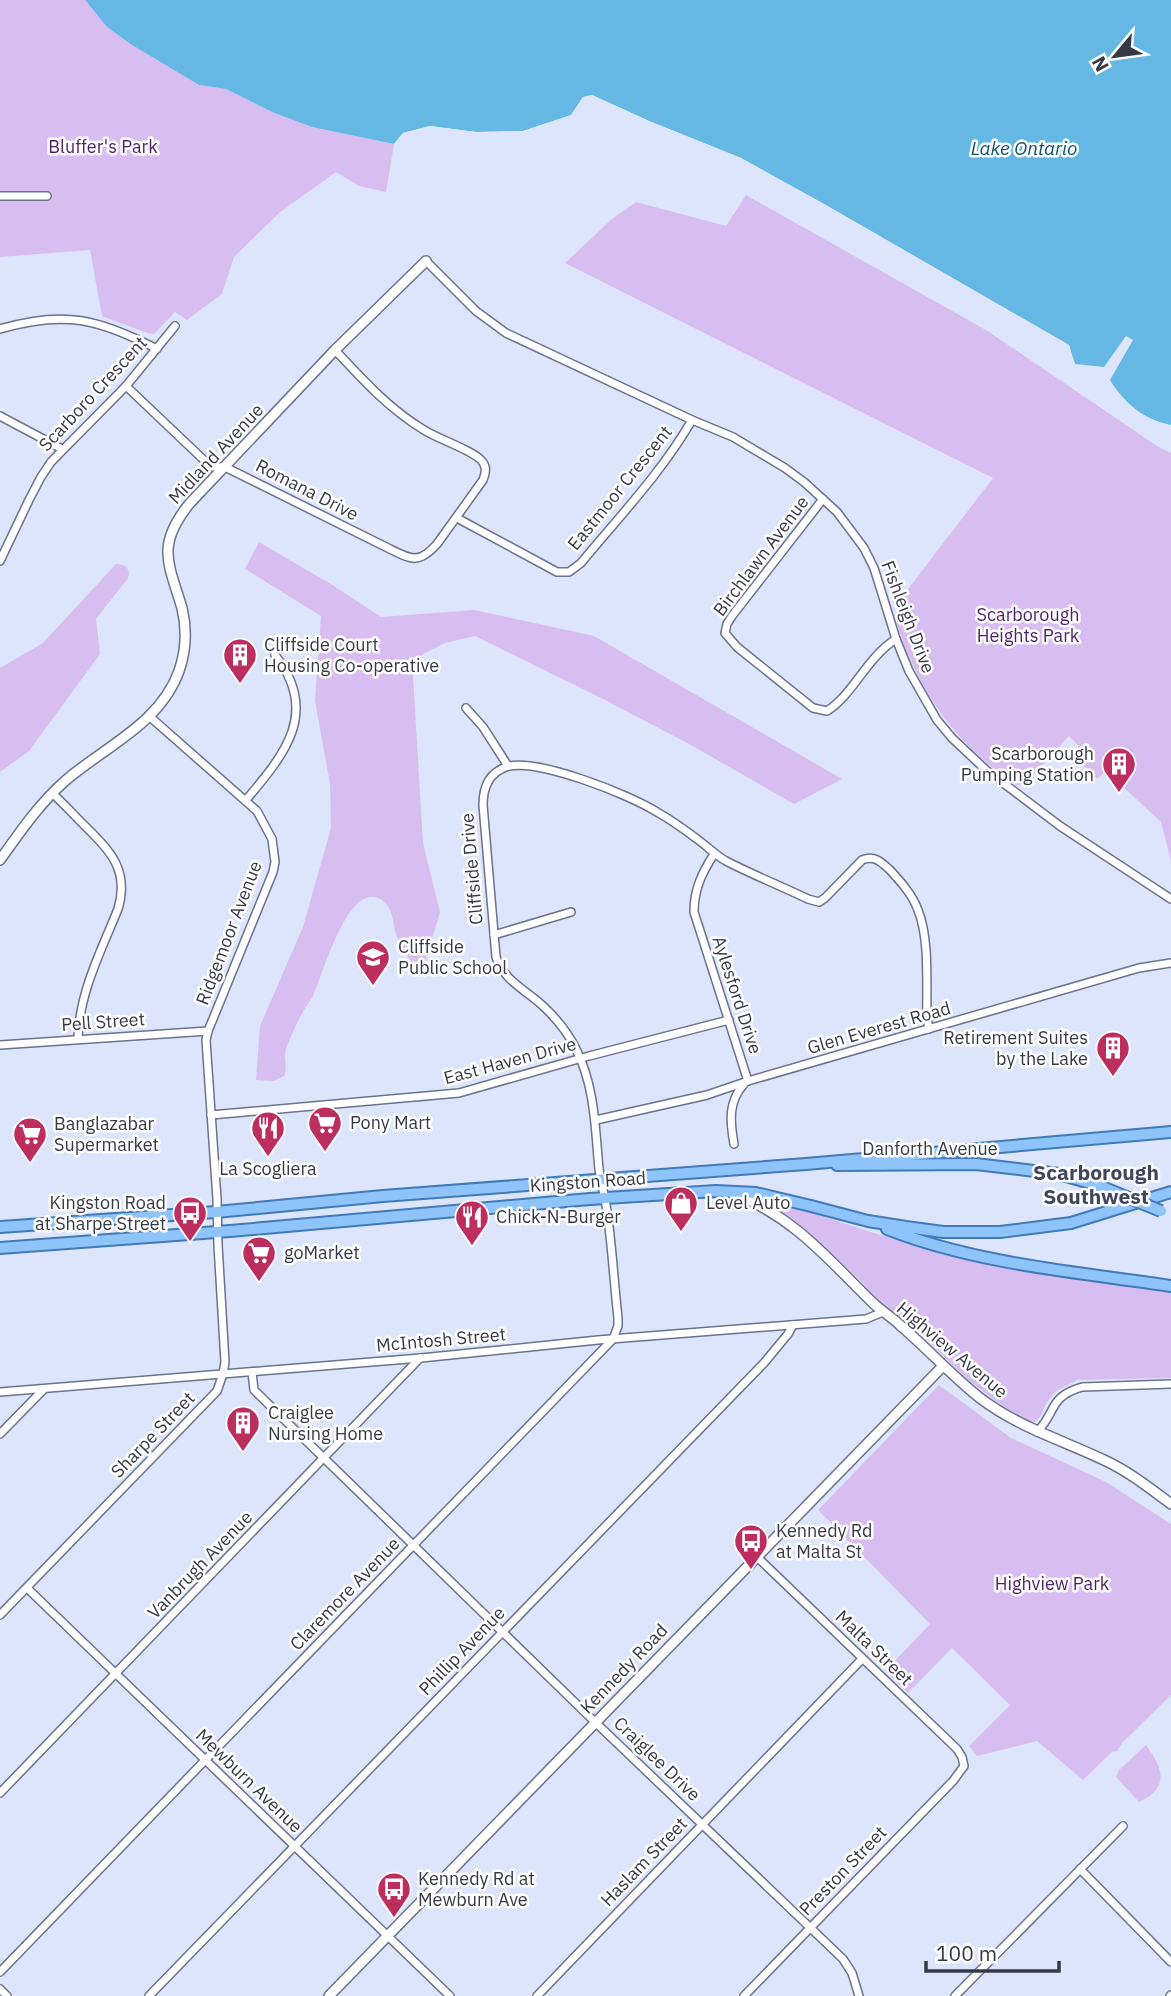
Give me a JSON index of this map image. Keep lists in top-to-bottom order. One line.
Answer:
{"streets":{"main road":["Danforth Avenue","Kingston Road"],"street":["Scarboro Crescent","Midland Avenue","Eastmoor Crescent","Romana Drive","Birchlawn Avenue","Fishleigh Drive","Cliffside Drive","Ridgemoor Avenue","Aylesford Drive","Pell Street","Glen Everest Road","East Haven Drive","McIntosh Street","Highview Avenue","Sharpe Street","Vanbrugh Avenue","Claremore Avenue","Malta Street","Phillip Avenue","Kennedy Road","Craiglee Drive","Mewburn Avenue","Haslam Street","Preston Street"]},"crossings":[["Scarboro Crescent","Romana Drive"],["Midland Avenue","Romana Drive"],["Midland Avenue","Fishleigh Drive"],["Midland Avenue","Ridgemoor Avenue"],["Eastmoor Crescent","Romana Drive"],["Eastmoor Crescent","Fishleigh Drive"],["Birchlawn Avenue","Fishleigh Drive"],["Cliffside Drive","Glen Everest Road"],["Cliffside Drive","East Haven Drive"],["Cliffside Drive","Kingston Road"],["Ridgemoor Avenue","Pell Street"],["Ridgemoor Avenue","East Haven Drive"],["Ridgemoor Avenue","Kingston Road"],["Aylesford Drive","Glen Everest Road"],["Aylesford Drive","East Haven Drive"],["Danforth Avenue","Kingston Road"],["Kingston Road","Highview Avenue"],["McIntosh Street","Highview Avenue"],["McIntosh Street","Sharpe Street"],["McIntosh Street","Vanbrugh Avenue"],["McIntosh Street","Claremore Avenue"],["McIntosh Street","Phillip Avenue"],["McIntosh Street","Craiglee Drive"],["Highview Avenue","Kennedy Road"],["Sharpe Street","Mewburn Avenue"],["Vanbrugh Avenue","Craiglee Drive"],["Vanbrugh Avenue","Mewburn Avenue"],["Claremore Avenue","Craiglee Drive"],["Claremore Avenue","Mewburn Avenue"],["Malta Street","Kennedy Road"],["Malta Street","Haslam Street"],["Malta Street","Preston Street"],["Phillip Avenue","Craiglee Drive"],["Phillip Avenue","Mewburn Avenue"],["Kennedy Road","Craiglee Drive"],["Kennedy Road","Mewburn Avenue"],["Craiglee Drive","Haslam Street"],["Craiglee Drive","Preston Street"]],"districts":["Scarborough Southwest"],"water":["Lake Ontario"],"parks":["Bluffer's Park","Scarborough Heights Park","Highview Park"],"places":{"building":["Cliffside Court Housing Co-operative","Scarborough Pumping Station","Retirement Suites by the Lake","Craiglee Nursing Home"],"school or university":["Cliffside Public School"],"supermarket":["Pony Mart","Banglazabar Supermarket","goMarket"],"restaurant":["La Scogliera","Chick-N-Burger"],"shop":["Level Auto"],"bus stop":["Kingston Road at Sharpe Street","Kennedy Rd at Malta St","Kennedy Rd at Mewburn Ave"]},"scale_bar":"100 m","north":"bottom left"}
